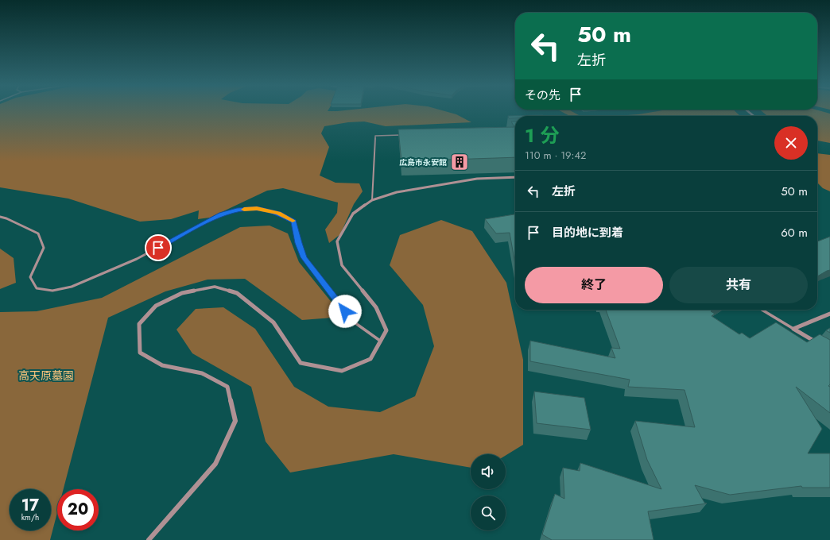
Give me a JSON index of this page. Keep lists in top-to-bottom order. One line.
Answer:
{"parks":["高天原墓園"],"places":{"building":["広島市永安館"]},"page":{"turn":["50 m","左折"],"then":"その先","heading":["1 分","110 m · 19:42"],"list":[{"name":"左折","value":"50 m"},{"name":"目的地に到着","value":"60 m"}],"buttons":["終了","共有"],"speed":"17 km/h","limit":"20"}}
